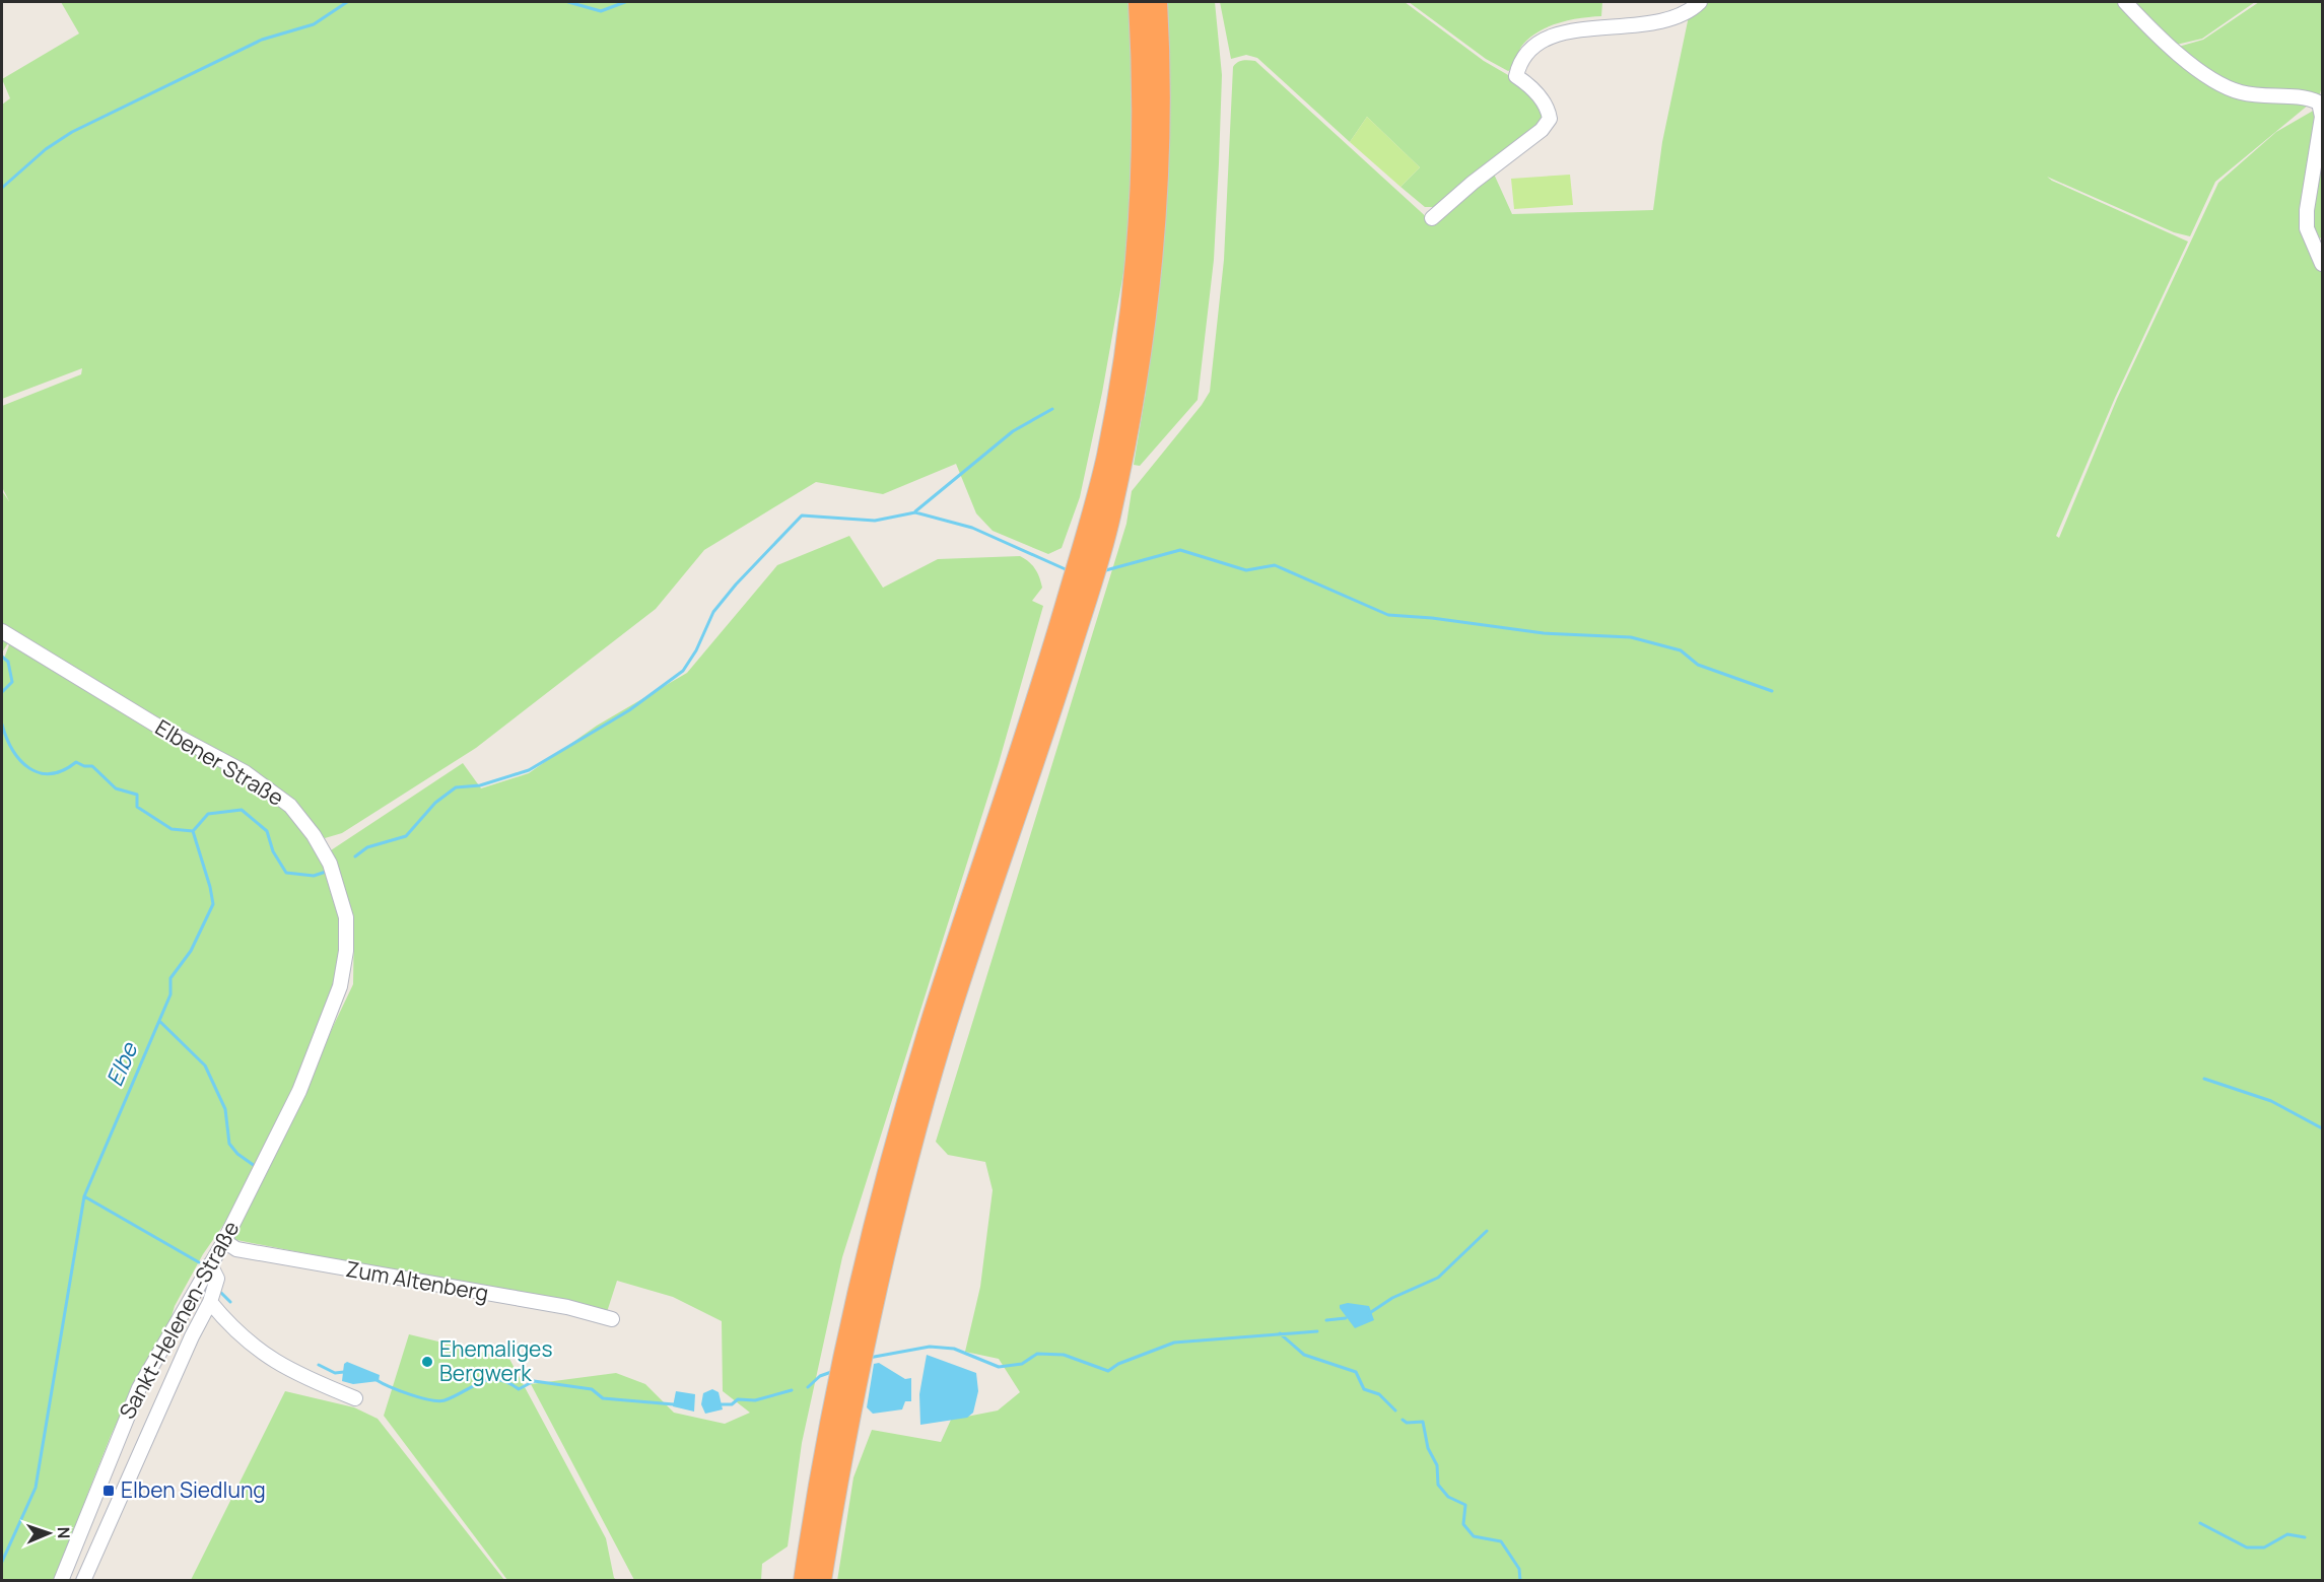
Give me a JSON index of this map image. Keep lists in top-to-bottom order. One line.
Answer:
{"streets":{"street":["Elbener Straße","Zum Altenberg","Sankt-Helenen-Straße"]},"crossings":[["Elbener Straße","Sankt-Helenen-Straße"],["Zum Altenberg","Sankt-Helenen-Straße"]],"water":["Elbe"],"places":{"other":["Ehemaliges Bergwerk"],"transit":["Elben Siedlung"]},"north":"right"}
